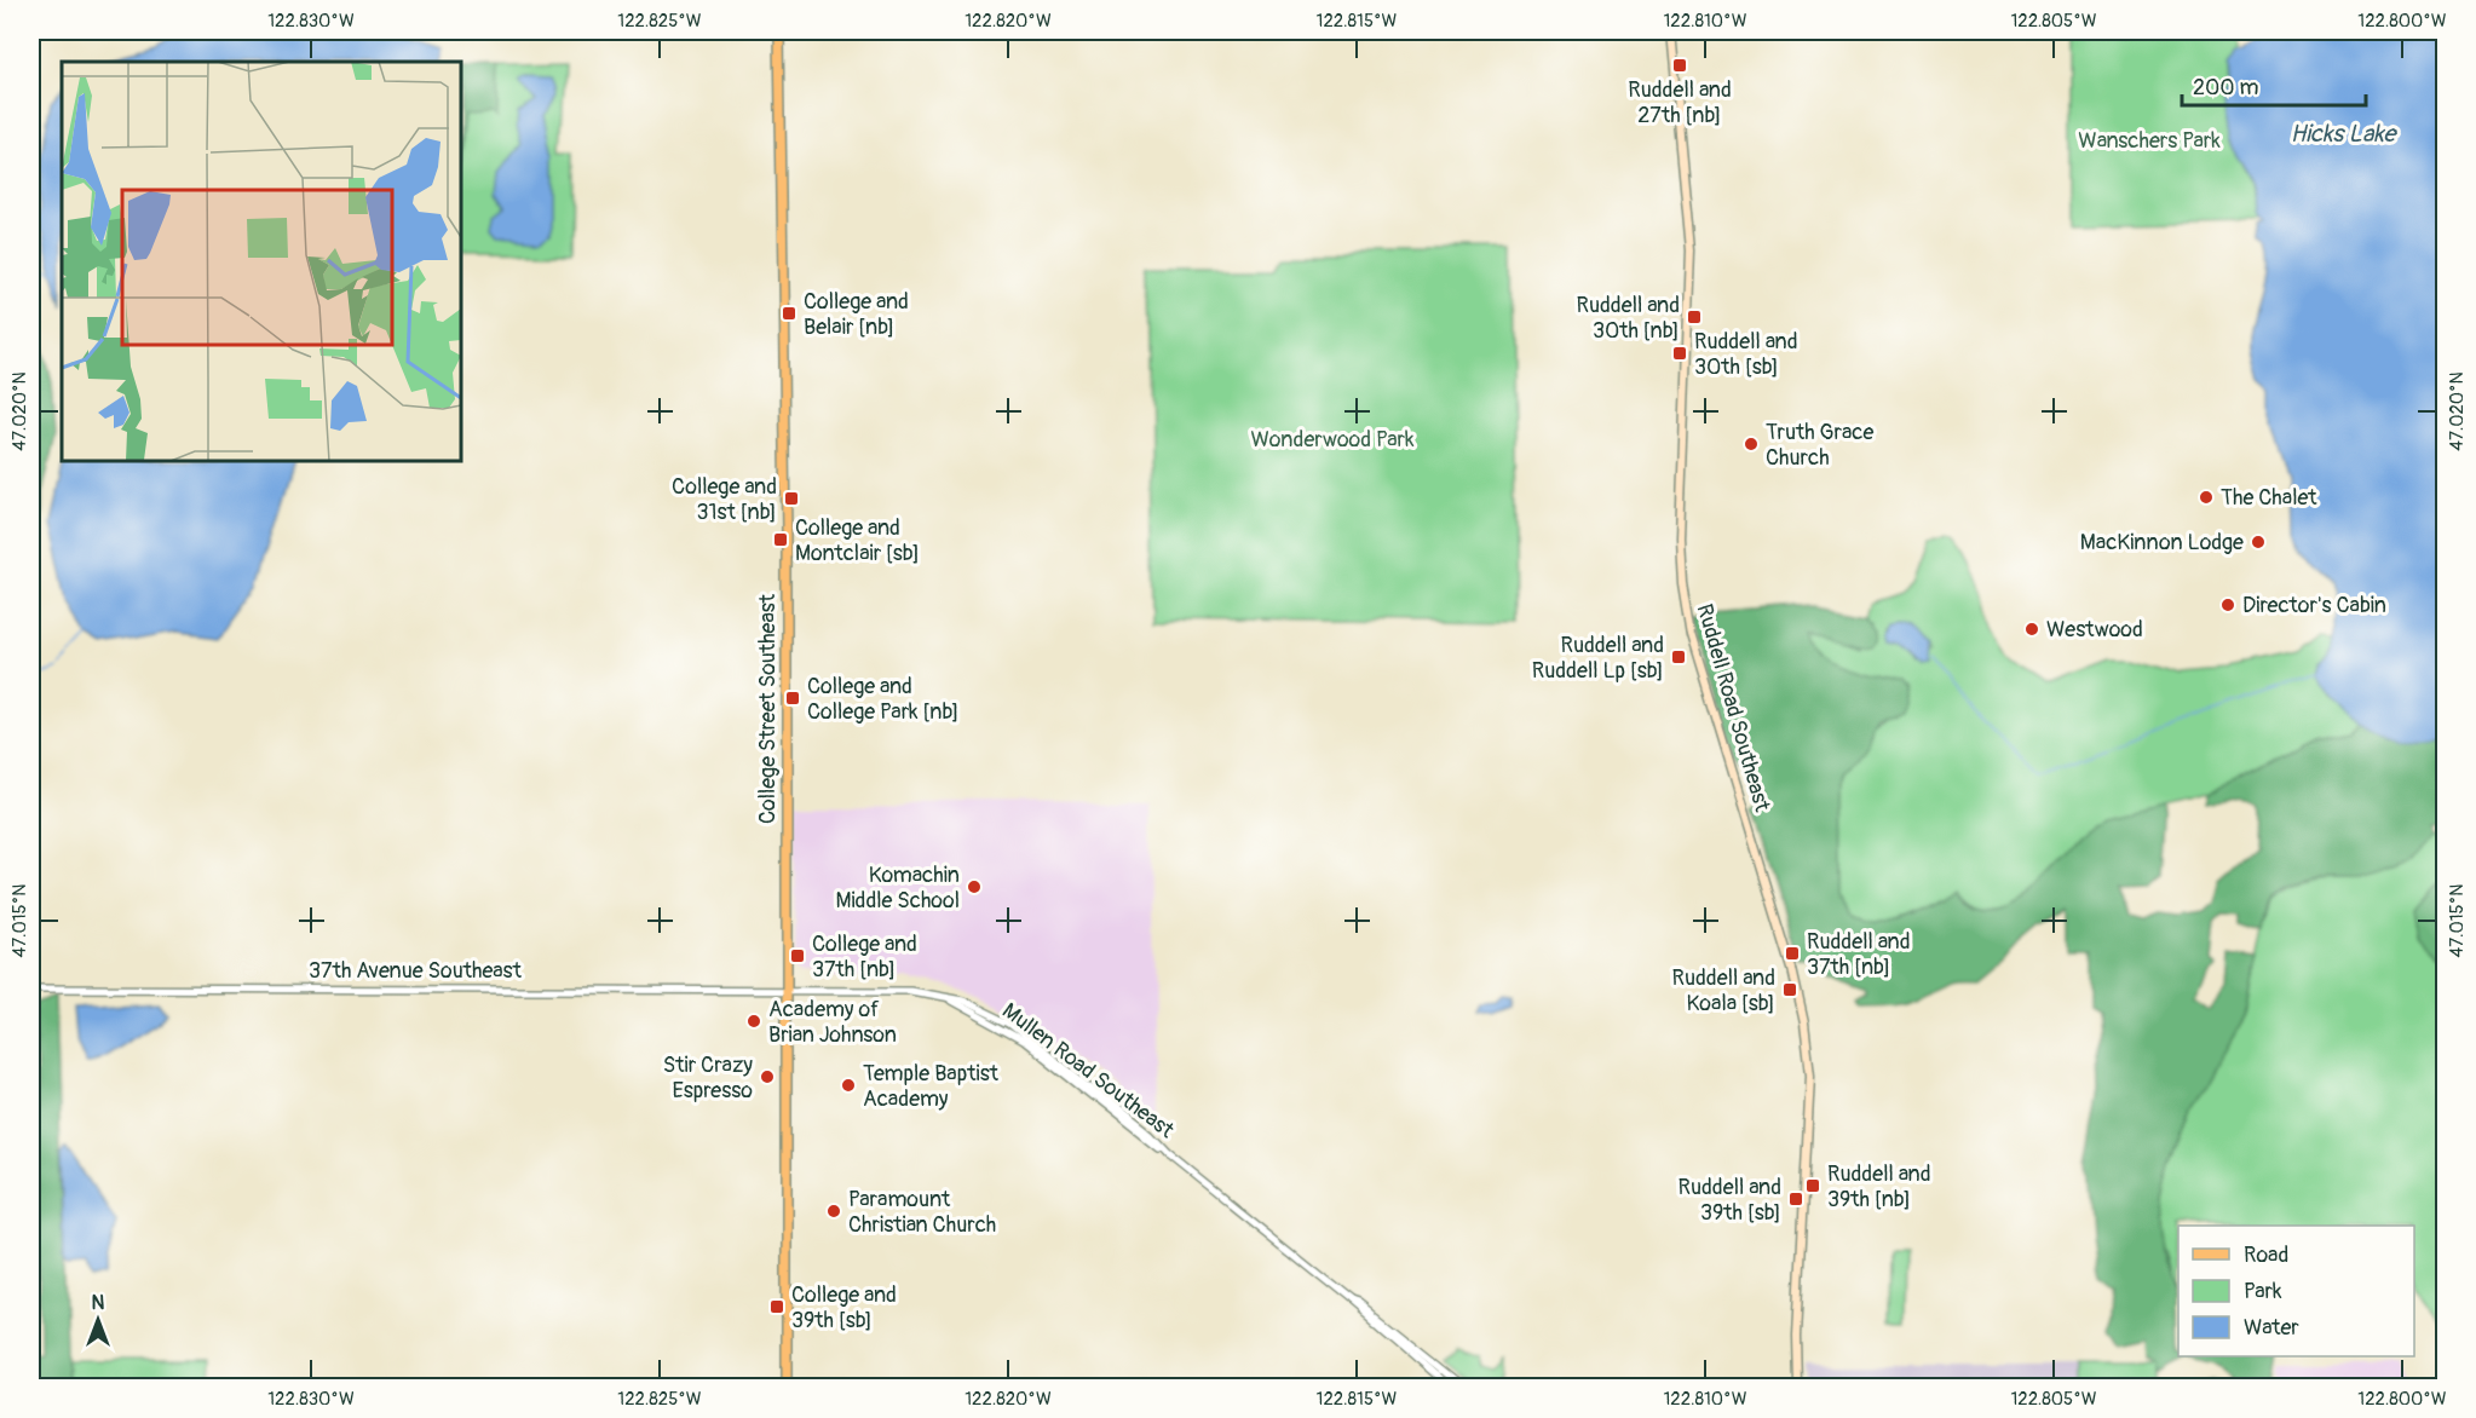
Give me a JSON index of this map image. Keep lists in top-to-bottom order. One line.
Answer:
{"streets":{"main road":["Ruddell Road Southeast","College Street Southeast"],"street":["37th Avenue Southeast","Mullen Road Southeast"]},"crossings":[["College Street Southeast","37th Avenue Southeast"],["College Street Southeast","Mullen Road Southeast"],["37th Avenue Southeast","Mullen Road Southeast"]],"water":["Hicks Lake"],"parks":["Wanschers Park","Wonderwood Park"],"places":{"transit":["Ruddell and 27th [nb]","College and Belair [nb]","Ruddell and 30th [nb]","Ruddell and 30th [sb]","College and 31st [nb]","College and Montclair [sb]","Ruddell and Ruddell Lp [sb]","College and College Park [nb]","Ruddell and 37th [nb]","College and 37th [nb]","Ruddell and Koala [sb]","Ruddell and 39th [nb]","Ruddell and 39th [sb]","College and 39th [sb]"],"other":["Truth Grace Church","The Chalet","MacKinnon Lodge","Director's Cabin","Westwood","Komachin Middle School","Academy of Brian Johnson","Stir Crazy Espresso","Temple Baptist Academy","Paramount Christian Church"]},"legend":["Road","Park","Water"],"scale_bar":"200 m","north":"top","coordinates":["122.830°W","122.825°W","122.820°W","122.815°W","122.810°W","122.805°W","122.800°W","47.020°N","47.015°N"]}
